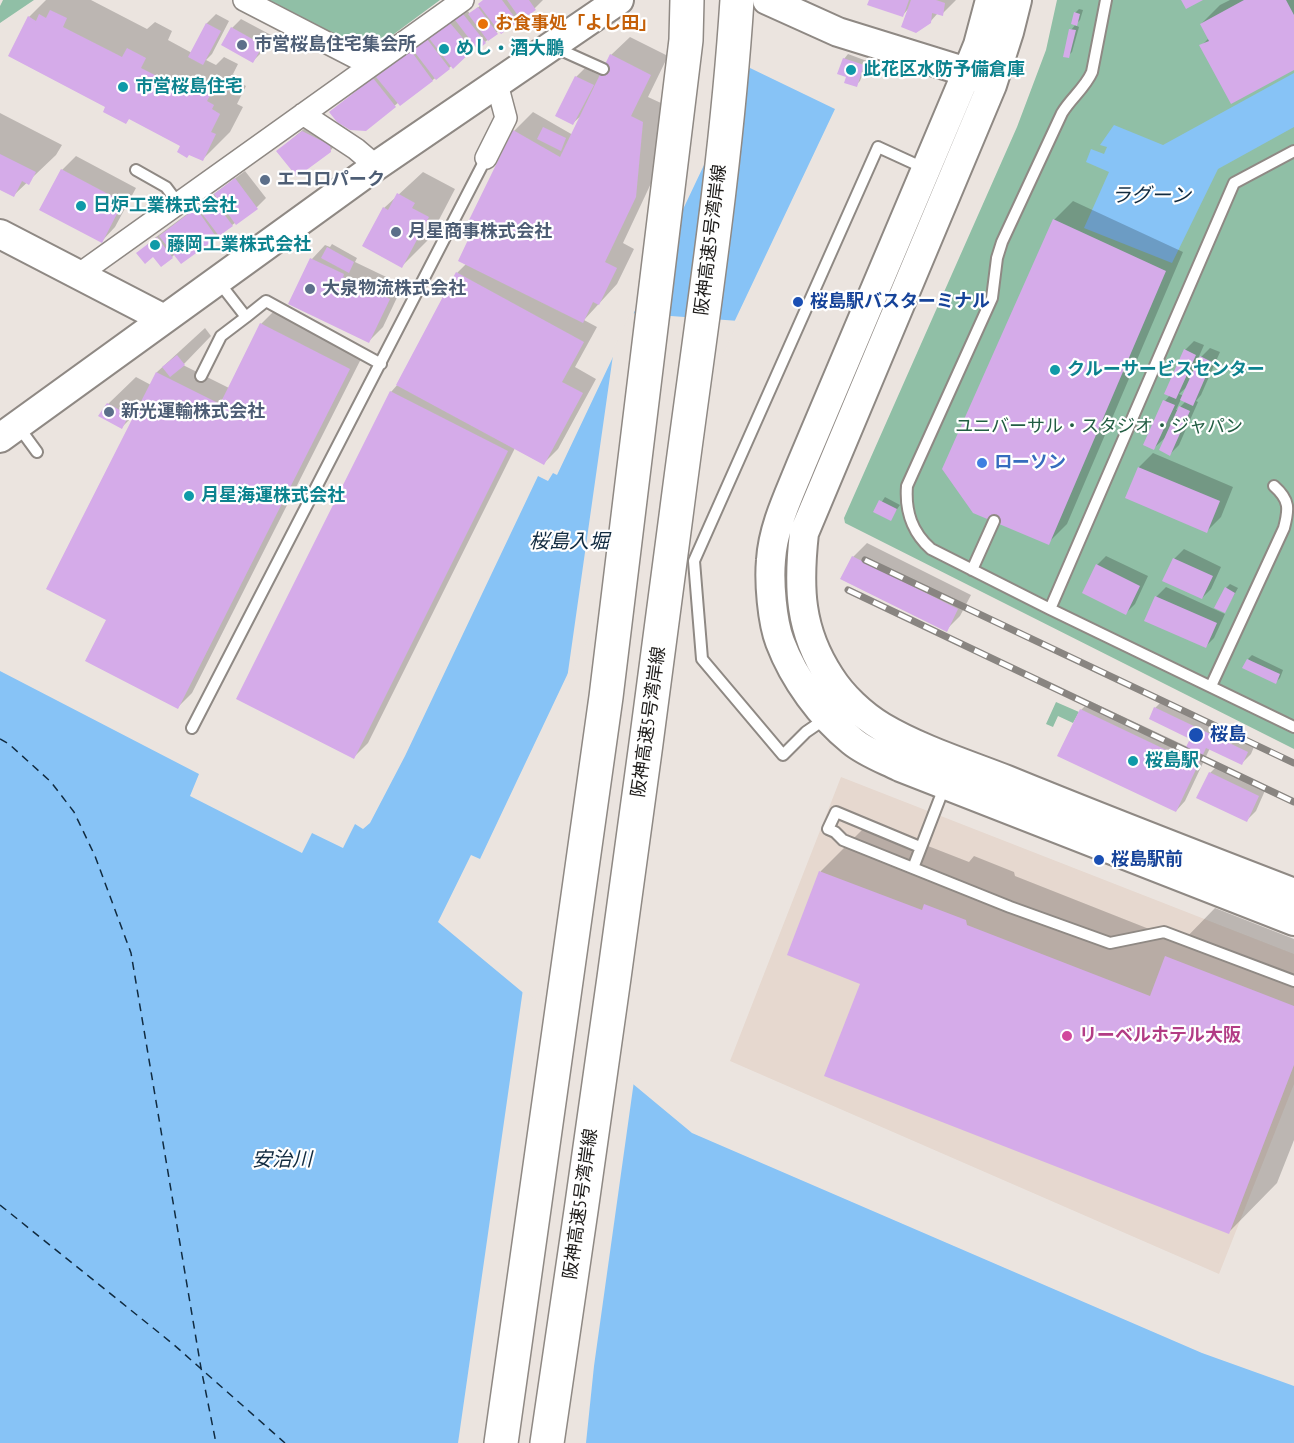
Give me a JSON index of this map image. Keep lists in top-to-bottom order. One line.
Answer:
{"streets":{"highway":["阪神高速5号湾岸線"]},"water":["ラグーン","桜島入堀","安治川"],"parks":["ユニバーサル・スタジオ・ジャパン"],"places":["お食事処「よし田」","市営桜島住宅集会所","めし・酒大鵬","此花区水防予備倉庫","市営桜島住宅","エコロパーク","日炉工業株式会社","月星商事株式会社","藤岡工業株式会社","大泉物流株式会社","桜島駅バスターミナル","クルーサービスセンター","新光運輸株式会社","ローソン","月星海運株式会社","桜島","桜島駅","桜島駅前","リーベルホテル大阪"]}
